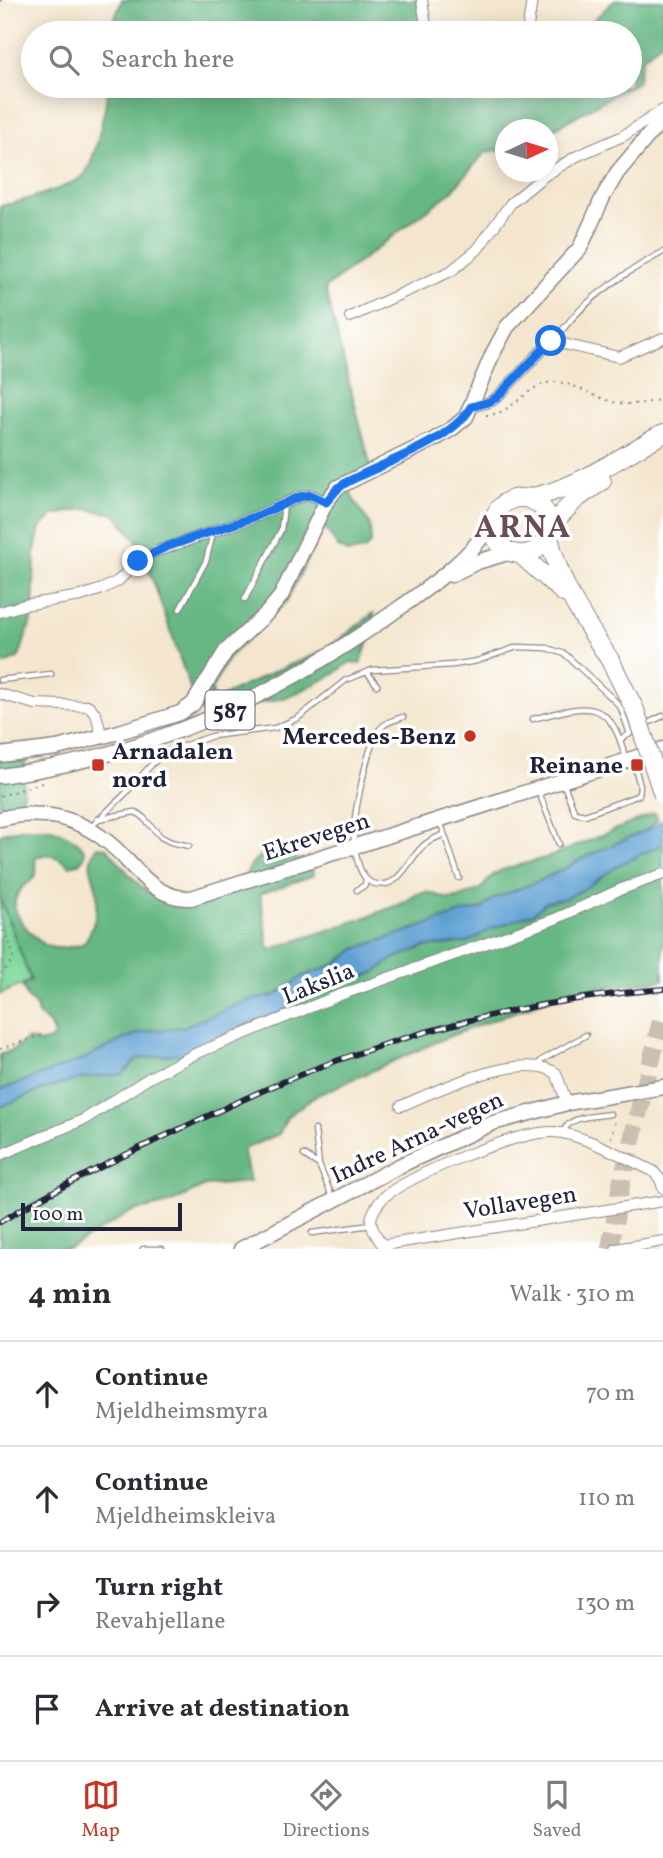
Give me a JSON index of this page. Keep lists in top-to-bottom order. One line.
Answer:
{"streets":{"main road":["587","Ekrevegen","Indre Arna-vegen"],"street":["Lakslia","Vollavegen"]},"districts":["ARNA"],"places":{"other":["Mercedes-Benz"],"transit":["Arnadalen nord","Reinane"]},"scale_bar":"100 m","north":"right","page":{"search":"Search here","scale":"100 m","heading":["4 min","Walk · 310 m"],"list":[["Continue","Mjeldheimsmyra","70 m"],["Continue","Mjeldheimskleiva","110 m"],["Turn right","Revahjellane","130 m"],"Arrive at destination"],"nav":["Map","Directions","Saved"]}}
